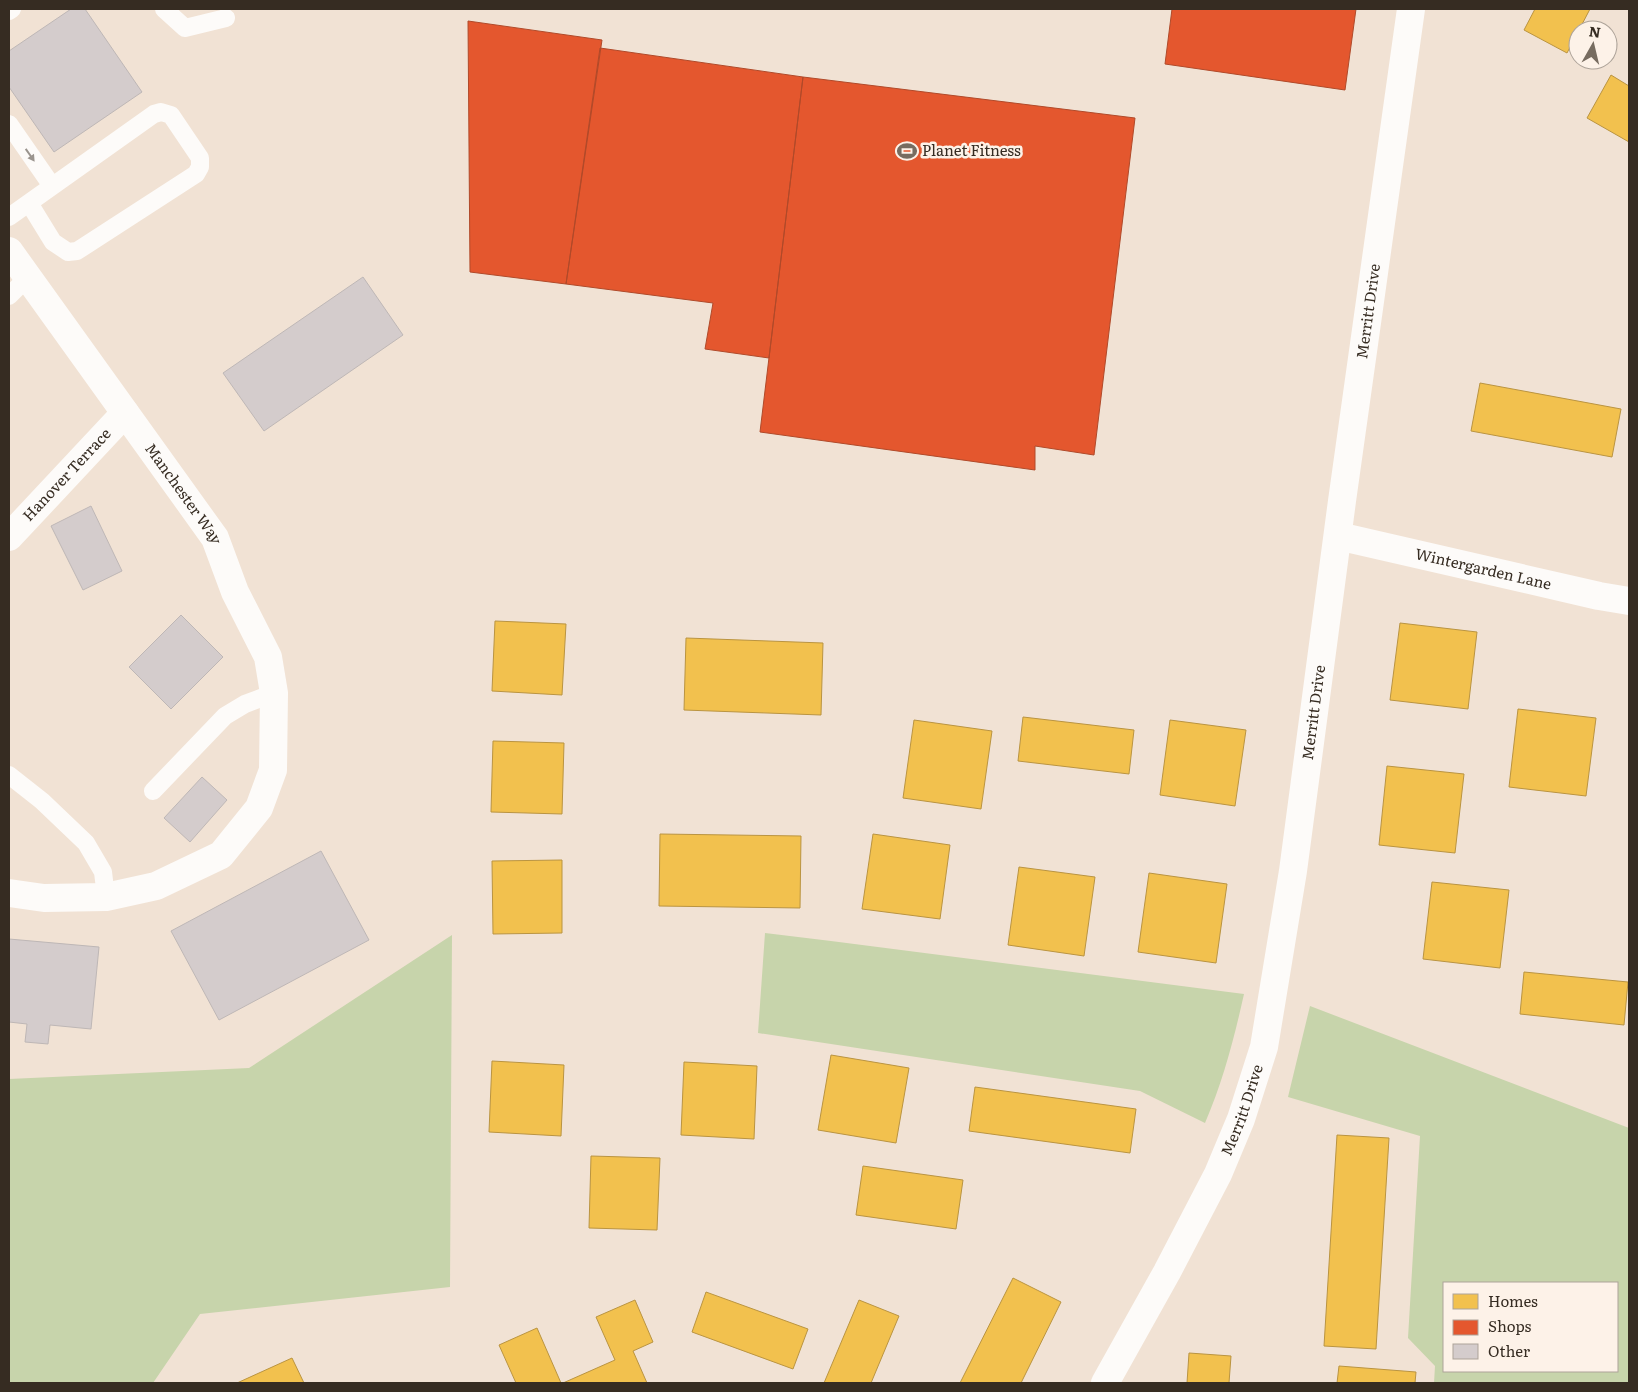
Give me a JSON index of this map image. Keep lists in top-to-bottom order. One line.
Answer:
{"streets":{"street":["Merritt Drive","Hanover Terrace","Manchester Way","Wintergarden Lane"]},"crossings":[["Merritt Drive","Wintergarden Lane"],["Hanover Terrace","Manchester Way"]],"places":{"sports":["Planet Fitness"]},"legend":["Homes","Shops","Other"],"north":"top"}
